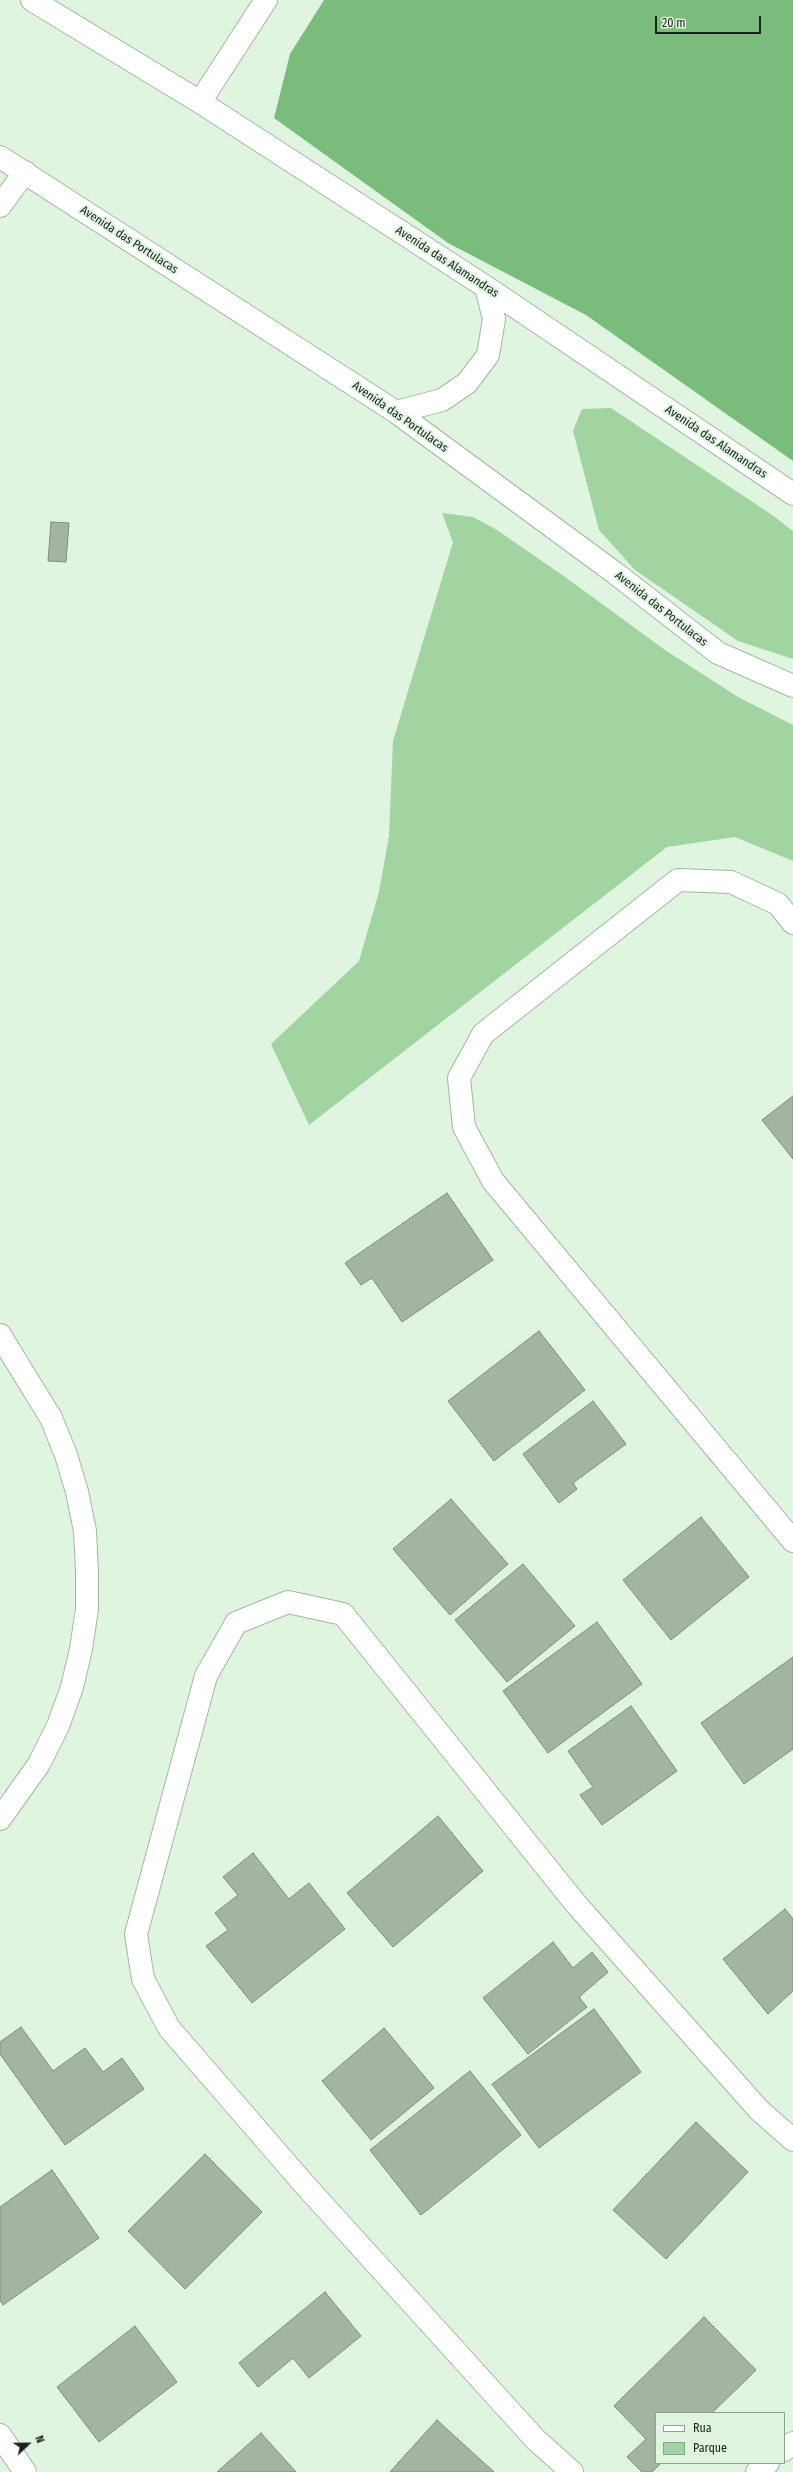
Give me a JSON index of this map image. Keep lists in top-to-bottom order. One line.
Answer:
{"streets":{"street":["Avenida das Portulacas","Avenida das Alamandras"]},"legend":["Rua","Parque"],"scale_bar":"20 m","north":"right"}
